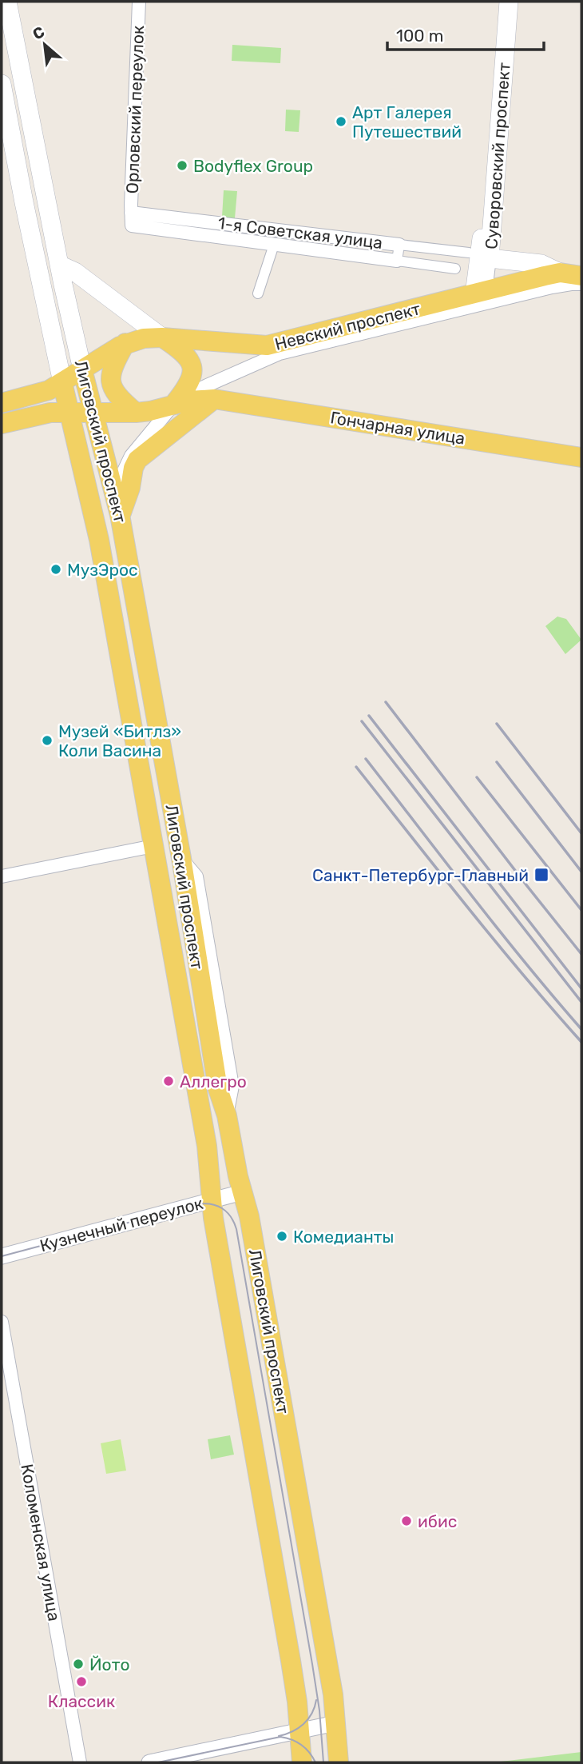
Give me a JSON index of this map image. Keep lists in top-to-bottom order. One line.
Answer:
{"streets":{"main road":["Суворовский проспект","Невский проспект","Гончарная улица","Лиговский проспект"],"street":["Орловский переулок","1-я Советская улица","Кузнечный переулок","Коломенская улица"]},"crossings":[["Орловский переулок","1-я Советская улица"],["Суворовский проспект","Невский проспект"],["Невский проспект","Гончарная улица"],["Невский проспект","Лиговский проспект"],["Лиговский проспект","Кузнечный переулок"]],"places":{"other":["Арт Галерея Путешествий","Bodyflex Group","МузЭрос","Музей «Битлз» Коли Васина","Аллегро","Комедианты","ибис","Йото","Классик"],"transit":["Санкт-Петербург-Главный"]},"scale_bar":"100 m","north":"top left"}
